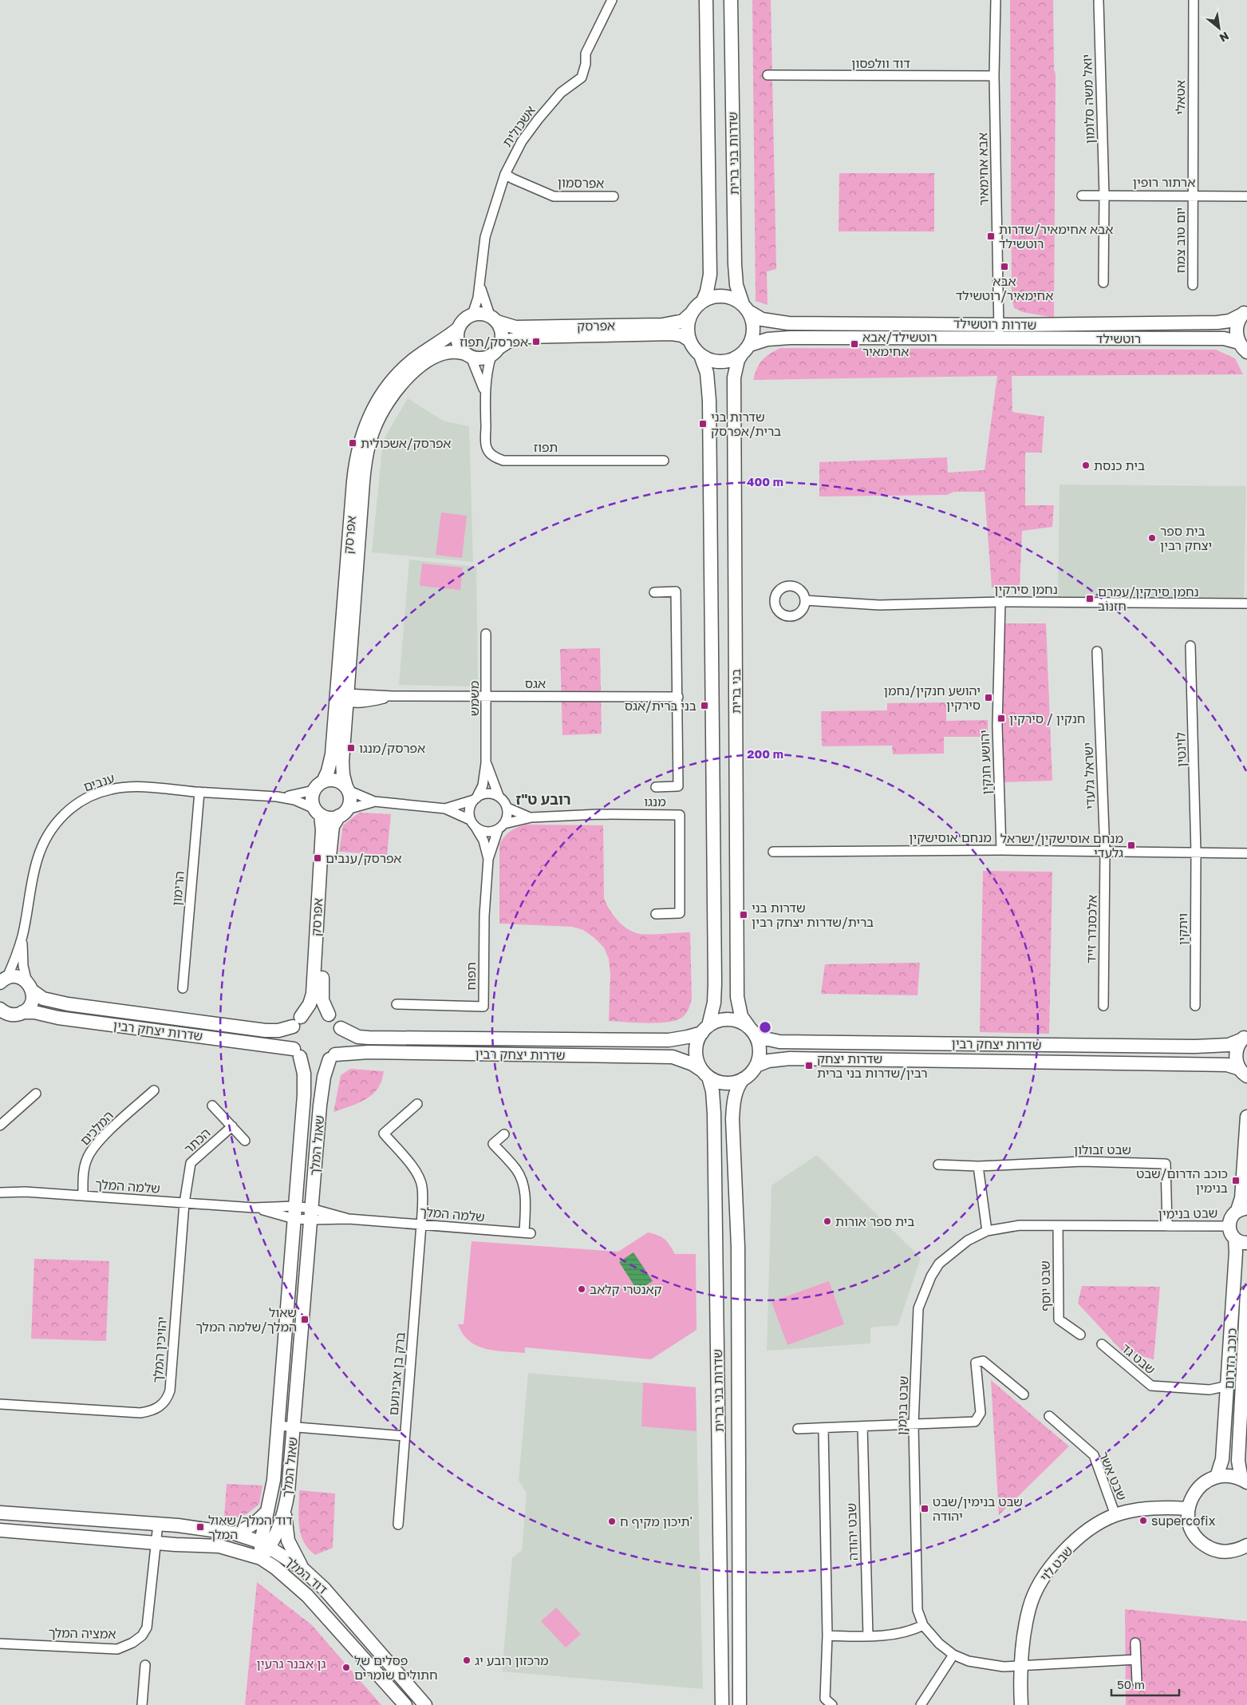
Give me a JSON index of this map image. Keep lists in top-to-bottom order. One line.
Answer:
{"streets":{"street":["דוד וולפסון","אטאלי","יואל משה סלומון","אשכולית","שדרות בני ברית","אבא אחימאיר","ארתור רופין","אפרסמון","יום טוב צמח","שדרות רוטשילד","אפרסק","רוטשילד","תפוז","נחמן סירקין","אגס","בני ברית","משמש","לוינטין","יהושע חנקין","ישראל גלעדי","ענבים","מנגו","מנחם אוסישקין","הרימון","אלכסנדר זייד","ויתקין","תפוח","שדרות יצחק רבין","המלכים","הכתר","שאול המלך","שבט זבולון","שלמה המלך","שבט בנימין","שבט יוסף","יהויכין המלך","שבט גד","כוכב הדרום","ברק בן אבינועם","שבט אשר","שבט יהודה","שבט לוי","דוד המלך","אמציה המלך"]},"crossings":[["דוד וולפסון","אבא אחימאיר"],["אטאלי","ארתור רופין"],["אטאלי","יום טוב צמח"],["יואל משה סלומון","ארתור רופין"],["אשכולית","אפרסמון"],["אשכולית","אפרסק"],["אשכולית","תפוז"],["שדרות בני ברית","שדרות רוטשילד"],["שדרות בני ברית","אפרסק"],["שדרות בני ברית","בני ברית"],["שדרות בני ברית","שדרות יצחק רבין"],["אבא אחימאיר","שדרות רוטשילד"],["אבא אחימאיר","רוטשילד"],["ארתור רופין","יום טוב צמח"],["שדרות רוטשילד","אפרסק"],["שדרות רוטשילד","רוטשילד"],["שדרות רוטשילד","בני ברית"],["אפרסק","תפוז"],["אפרסק","אגס"],["אפרסק","בני ברית"],["אפרסק","ענבים"],["אפרסק","שדרות יצחק רבין"],["אפרסק","שאול המלך"],["נחמן סירקין","יהושע חנקין"],["אגס","משמש"],["בני ברית","שדרות יצחק רבין"],["משמש","מנגו"],["משמש","תפוח"],["לוינטין","מנחם אוסישקין"],["לוינטין","ויתקין"],["יהושע חנקין","מנחם אוסישקין"],["ישראל גלעדי","מנחם אוסישקין"],["ישראל גלעדי","אלכסנדר זייד"],["ענבים","הרימון"],["ענבים","שדרות יצחק רבין"],["מנגו","תפוח"],["מנחם אוסישקין","אלכסנדר זייד"],["מנחם אוסישקין","ויתקין"],["שדרות יצחק רבין","שאול המלך"],["המלכים","שלמה המלך"],["הכתר","שלמה המלך"],["הכתר","יהויכין המלך"],["שאול המלך","שלמה המלך"],["שאול המלך","דוד המלך"],["שבט זבולון","שבט בנימין"],["שלמה המלך","יהויכין המלך"],["שלמה המלך","ברק בן אבינועם"],["שבט בנימין","שבט יוסף"],["שבט בנימין","שבט לוי"],["שבט גד","כוכב הדרום"],["שבט אשר","שבט לוי"],["דוד המלך","אמציה המלך"]],"districts":["רובע ט\"ז"],"parks":["גן אבנר גרעין"],"places":{"transit":["אבא אחימאיר/שדרות רוטשילד","אבא אחימאיר/רוטשילד","אפרסק/תפוז","רוטשילד/אבא אחימאיר","שדרות בני ברית/אפרסק","אפרסק/אשכולית","נחמן סירקין/עמרם חזנוב","יהושע חנקין/נחמן סירקין","בני ברית/אגס","חנקין / סירקין","אפרסק/מנגו","מנחם אוסישקין/ישראל גלעדי","אפרסק/ענבים","שדרות בני ברית/שדרות יצחק רבין","שדרות יצחק רבין/שדרות בני ברית","כוכב הדרום/שבט בנימין","שאול המלך/שלמה המלך","שבט בנימין/שבט יהודה","דוד המלך/שאול המלך"],"other":["בית כנסת","בית ספר יצחק רבין","בית ספר אורות","קאנטרי קלאב","supercofix","תיכון מקיף ח'","מרכזון רובע יג","פסלים של חתולים שומרים"]},"scale_bar":"50 m","north":"bottom right","rings":["400 m","200 m"]}
